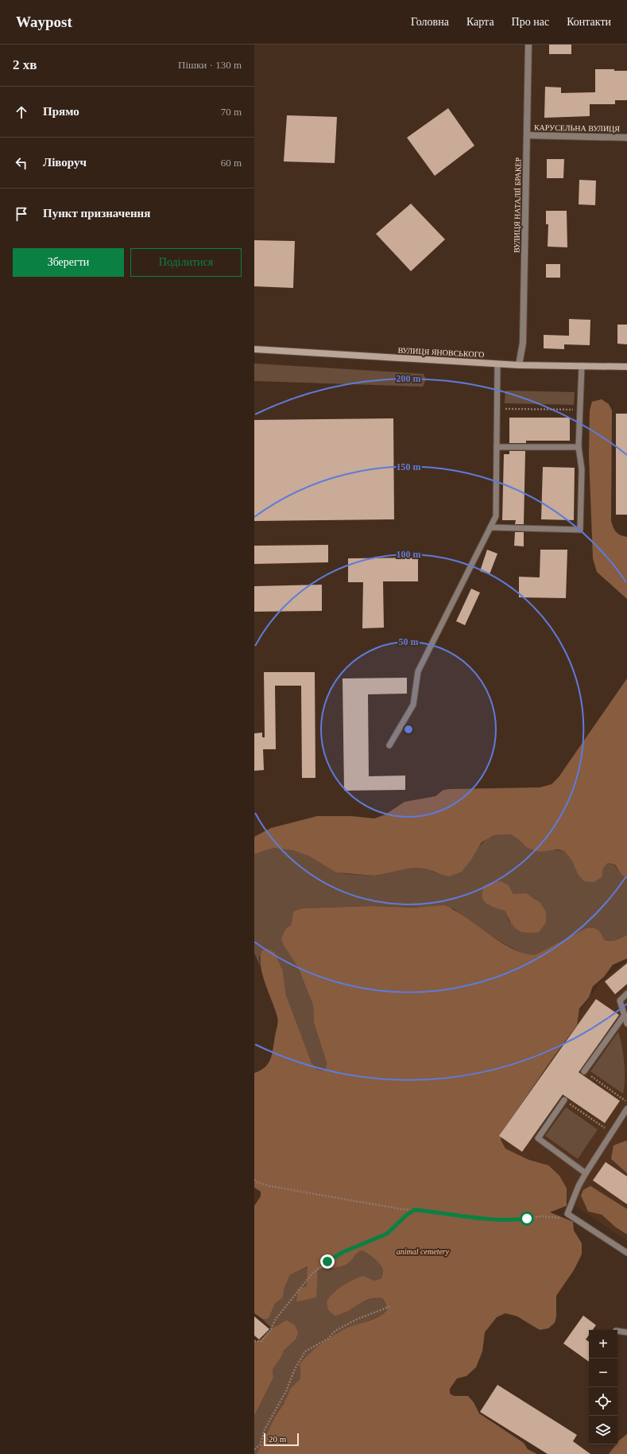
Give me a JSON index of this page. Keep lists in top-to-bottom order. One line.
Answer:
{"streets":{"main road":["ВУЛИЦЯ ЯНОВСЬКОГО"],"street":["КАРУСЕЛЬНА ВУЛИЦЯ","ВУЛИЦЯ НАТАЛІЇ БРАКЕР"]},"crossings":[["КАРУСЕЛЬНА ВУЛИЦЯ","ВУЛИЦЯ НАТАЛІЇ БРАКЕР"],["ВУЛИЦЯ НАТАЛІЇ БРАКЕР","ВУЛИЦЯ ЯНОВСЬКОГО"]],"parks":["animal cemetery"],"scale_bar":"20 m","page":{"header":"Waypost","nav":["Головна","Карта","Про нас","Контакти"],"heading":["2 хв","Пішки · 130 m"],"list":[["Прямо","70 m"],["Ліворуч","60 m"],"Пункт призначення"],"buttons":["Зберегти","Поділитися"],"map_buttons":["+","−"],"scale":"20 m"},"rings":["200 m","150 m","100 m","50 m"]}
